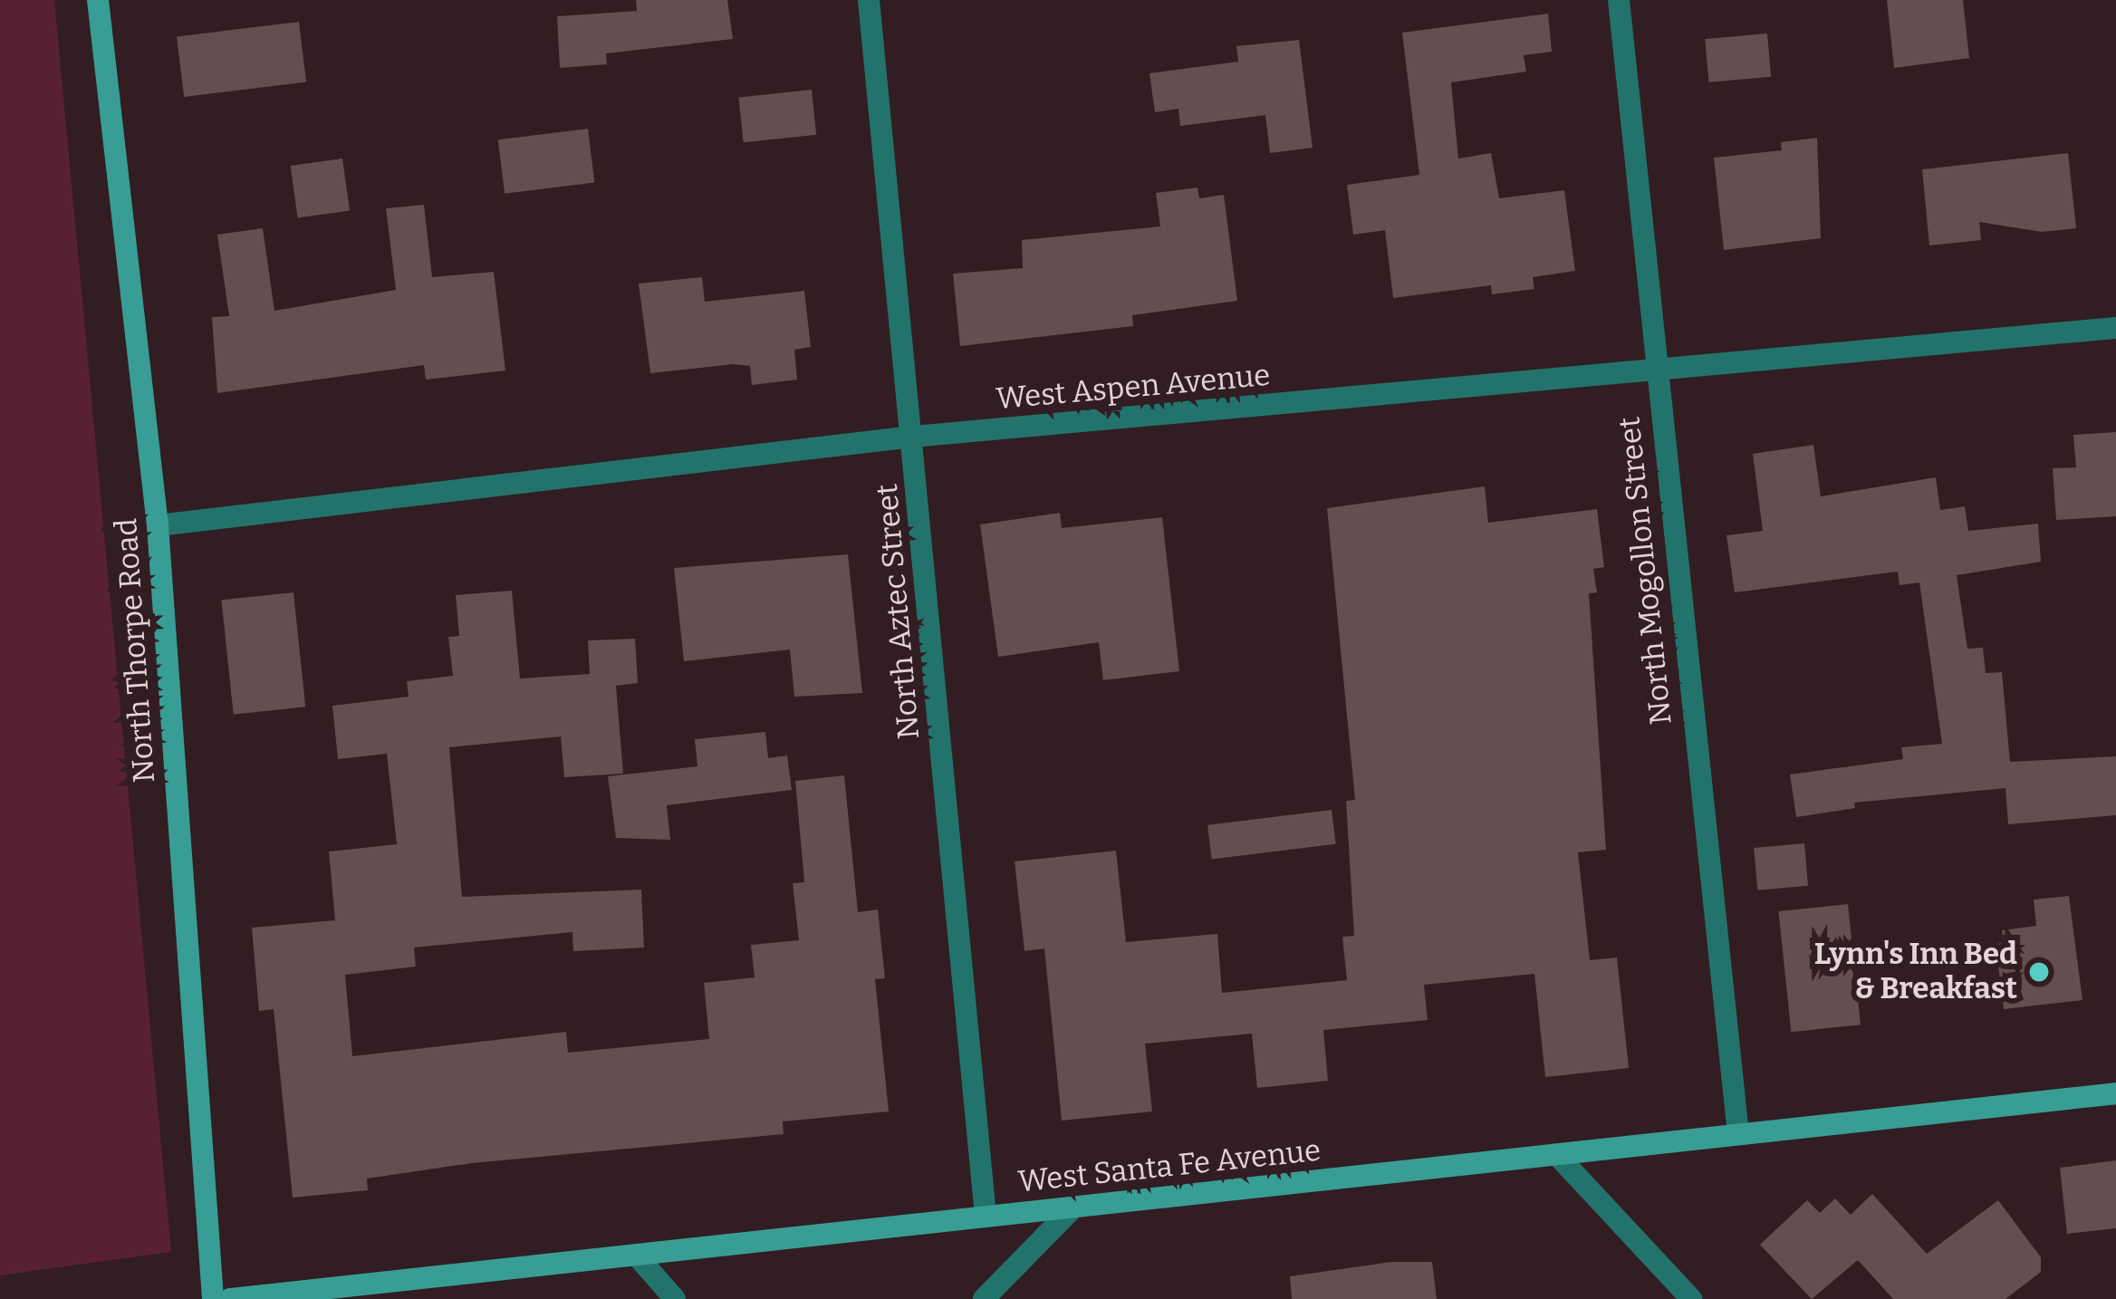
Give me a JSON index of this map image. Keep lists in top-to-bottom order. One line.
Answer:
{"streets":{"street":["West Aspen Avenue","North Mogollon Street","North Aztec Street","North Thorpe Road","West Santa Fe Avenue"]},"crossings":[["West Aspen Avenue","North Mogollon Street"],["West Aspen Avenue","North Aztec Street"],["West Aspen Avenue","North Thorpe Road"],["North Mogollon Street","West Santa Fe Avenue"],["North Aztec Street","West Santa Fe Avenue"]],"places":["Lynn's Inn Bed & Breakfast"]}
